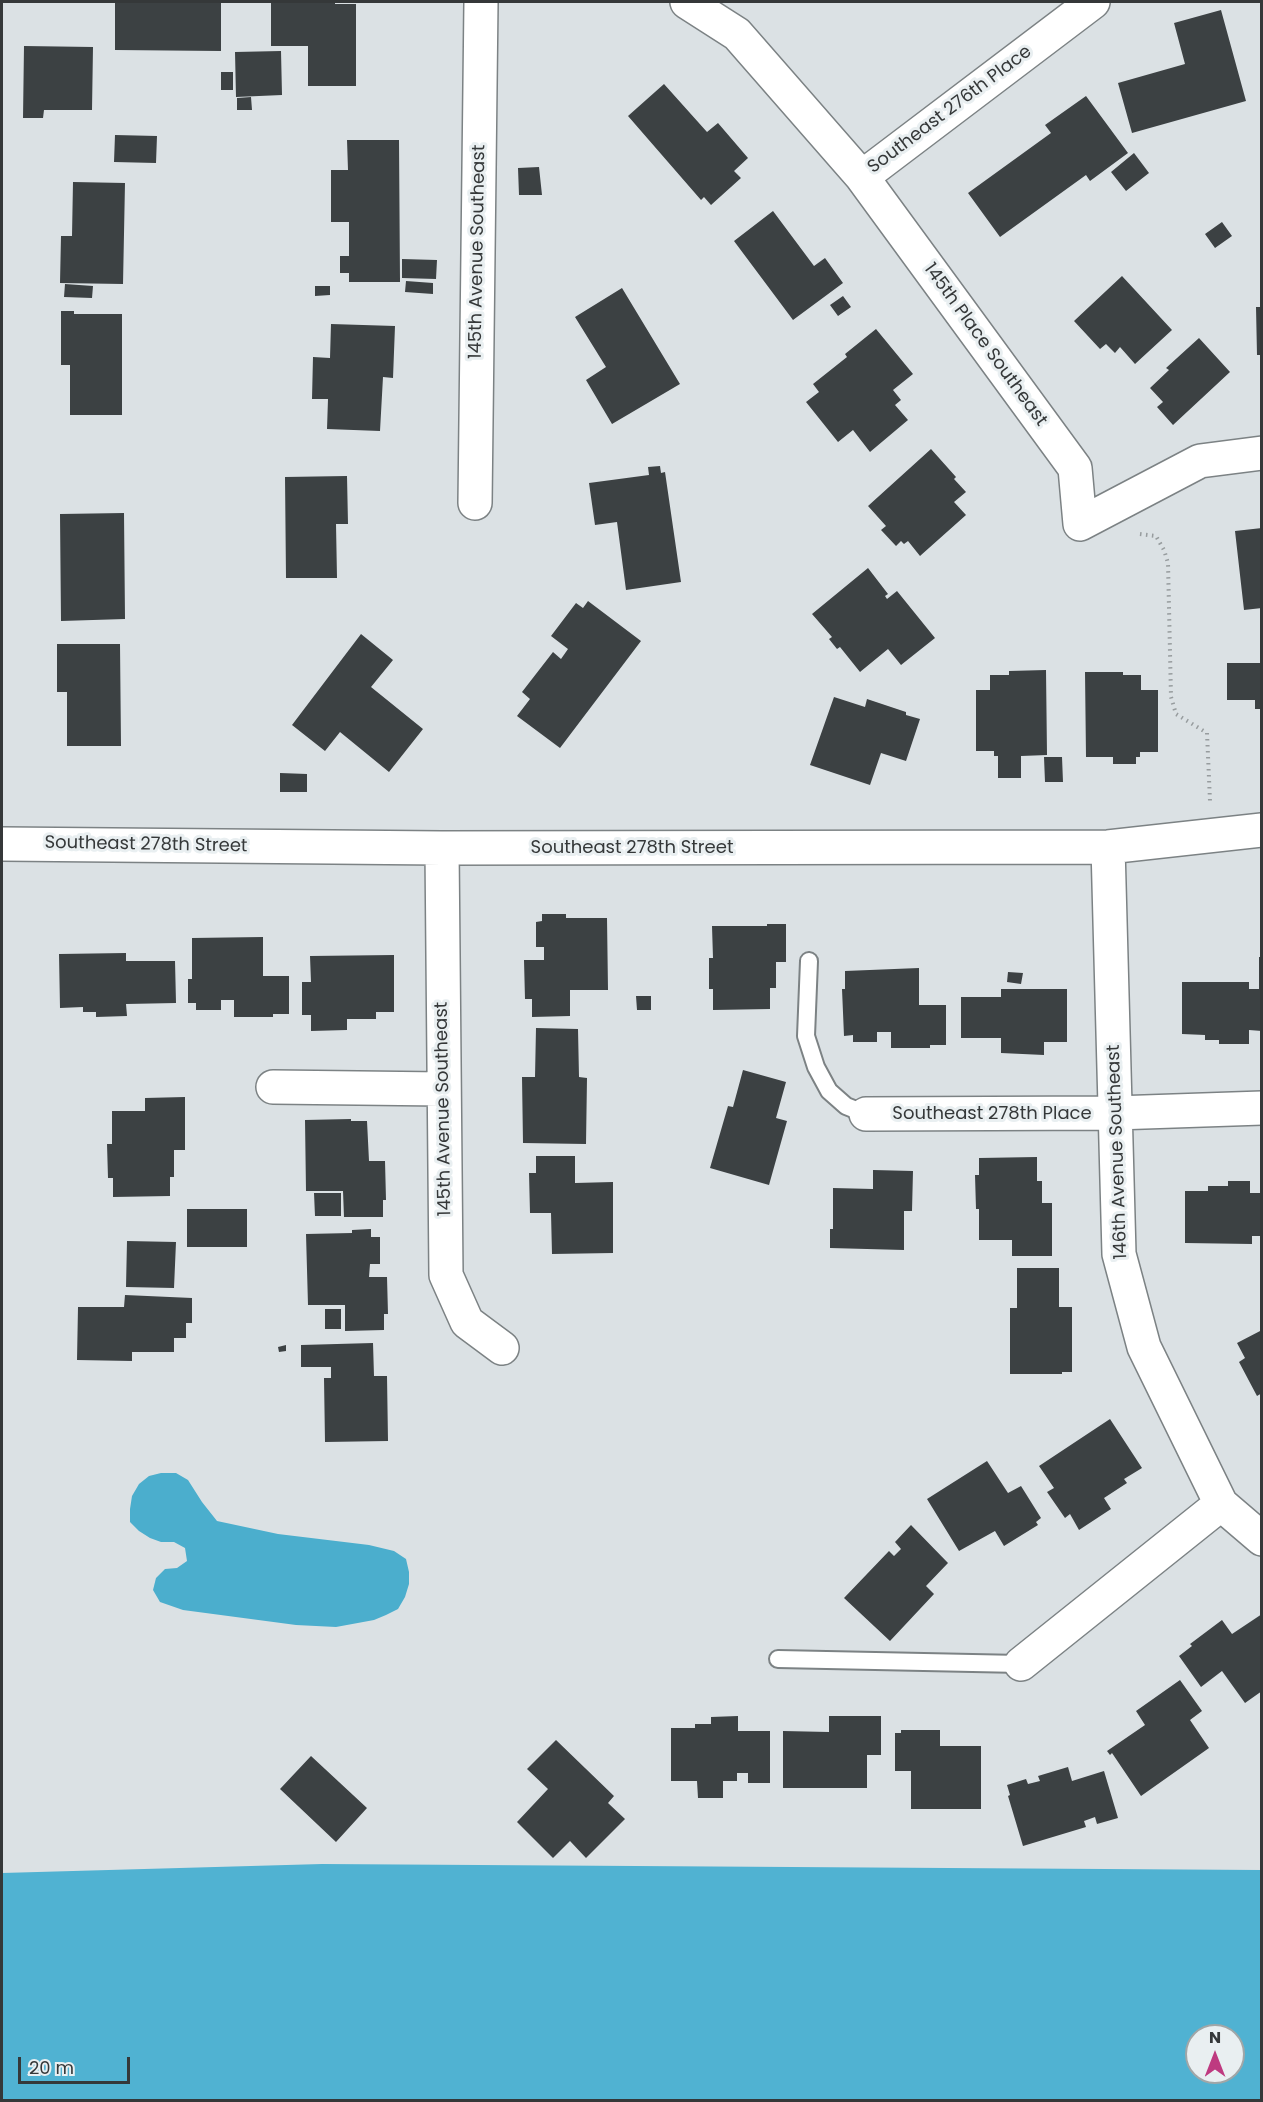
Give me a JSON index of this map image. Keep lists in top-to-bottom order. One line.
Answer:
{"streets":{"street":["Southeast 276th Place","145th Avenue Southeast","145th Place Southeast","Southeast 278th Street","Southeast 278th Place","146th Avenue Southeast"]},"crossings":[["Southeast 276th Place","145th Place Southeast"],["145th Avenue Southeast","Southeast 278th Street"],["Southeast 278th Street","146th Avenue Southeast"],["Southeast 278th Place","146th Avenue Southeast"]],"scale_bar":"20 m","north":"top"}
